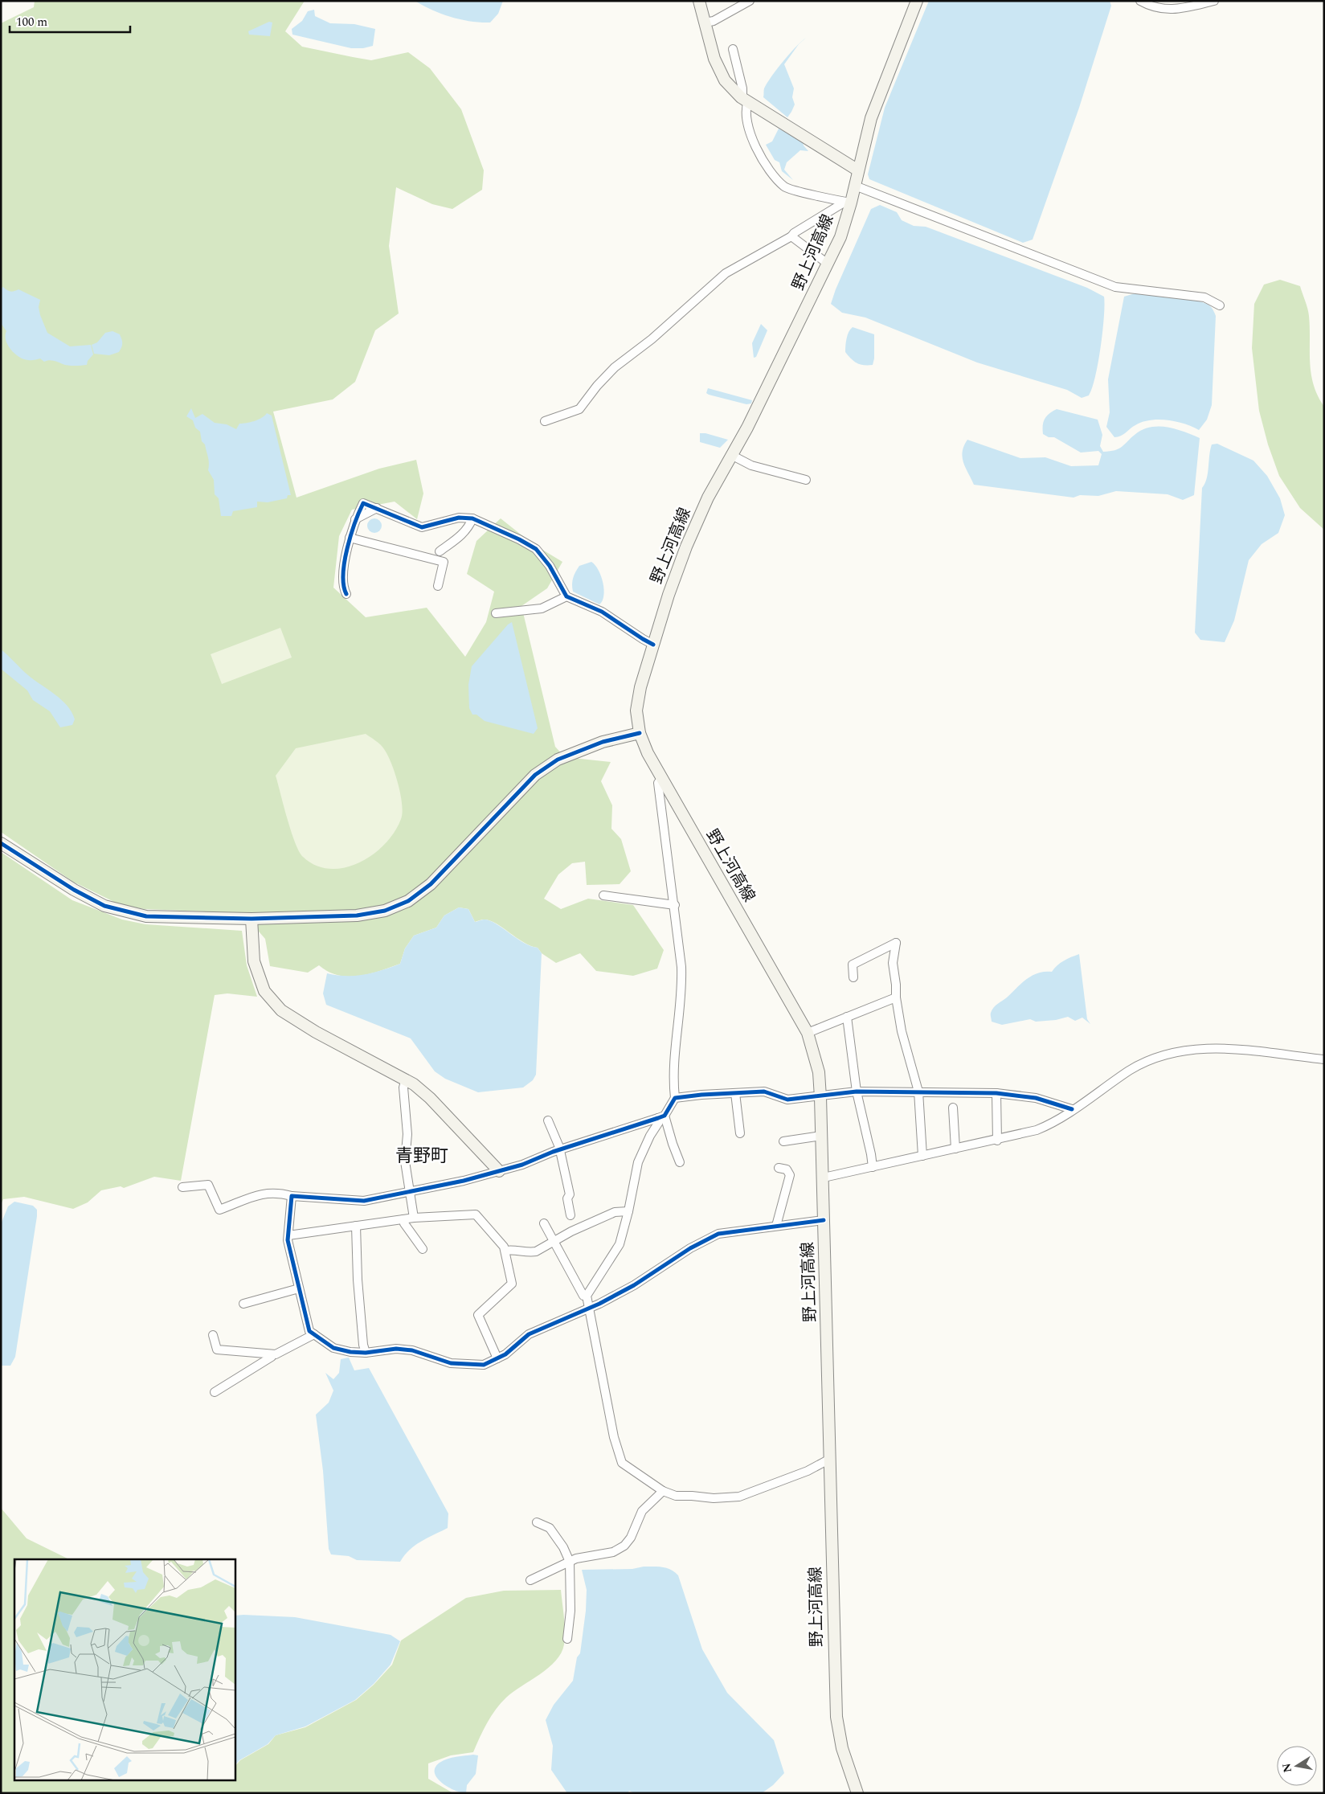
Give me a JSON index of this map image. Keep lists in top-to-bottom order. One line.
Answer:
{"streets":{"main road":["野上河高線"]},"districts":["青野町"],"scale_bar":"100 m","north":"left"}
